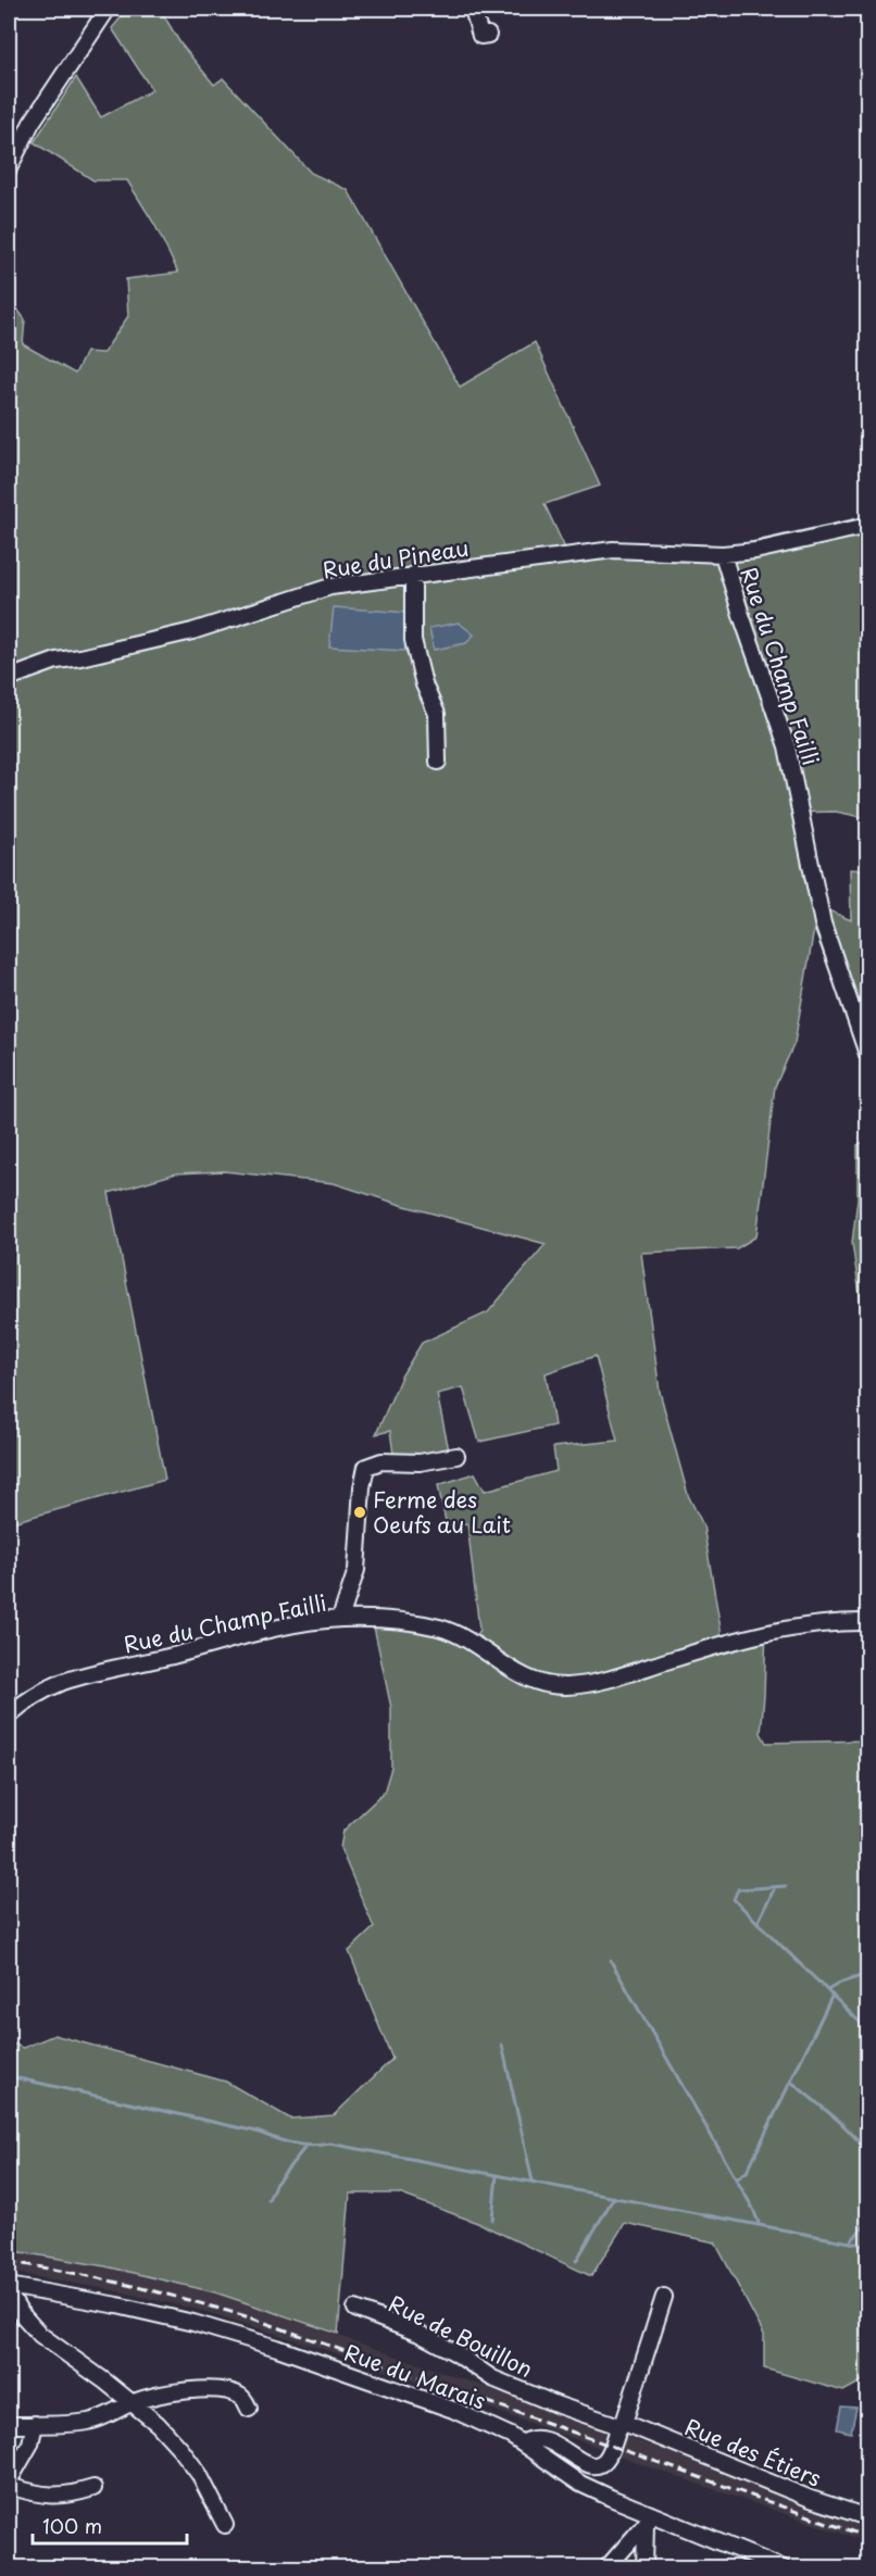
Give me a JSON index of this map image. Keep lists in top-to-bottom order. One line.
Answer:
{"streets":{"street":["Rue du Pineau","Rue du Champ Failli","Rue de Bouillon","Rue du Marais","Rue des Étiers"]},"crossings":[["Rue du Pineau","Rue du Champ Failli"],["Rue de Bouillon","Rue des Étiers"]],"places":["Ferme des Oeufs au Lait"],"scale_bar":"100 m"}
